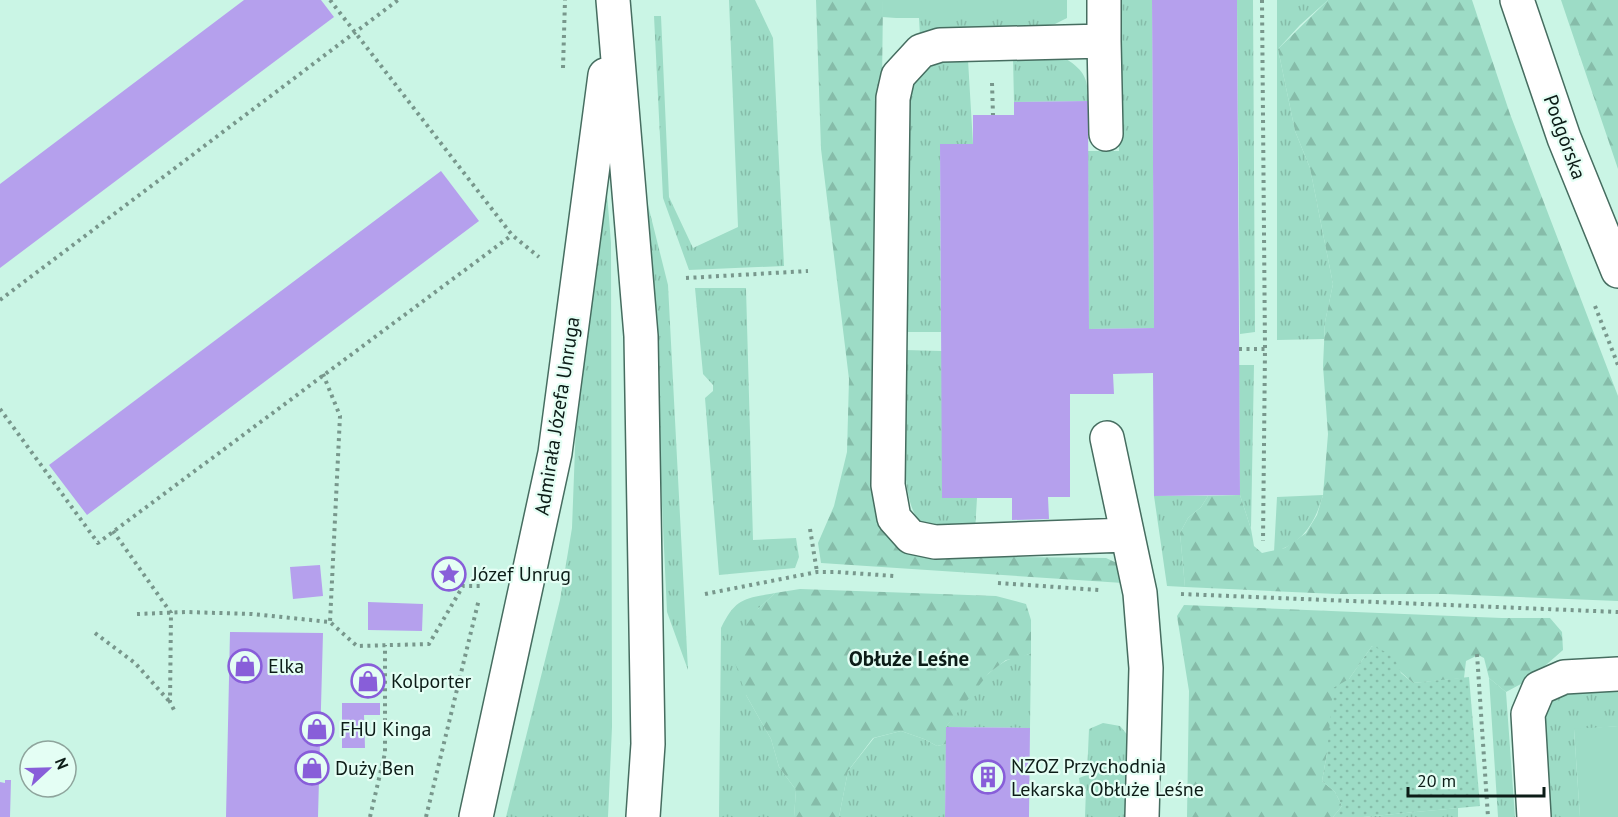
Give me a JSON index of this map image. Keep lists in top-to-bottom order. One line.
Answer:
{"streets":{"street":["Podgórska","Admirała Józefa Unruga"]},"districts":["Obłuże Leśne"],"places":{"place":["Józef Unrug"],"shop":["Elka","Kolporter","FHU Kinga","Duży Ben"],"building":["NZOZ Przychodnia Lekarska Obłuże Leśne"]},"scale_bar":"20 m","north":"right"}
